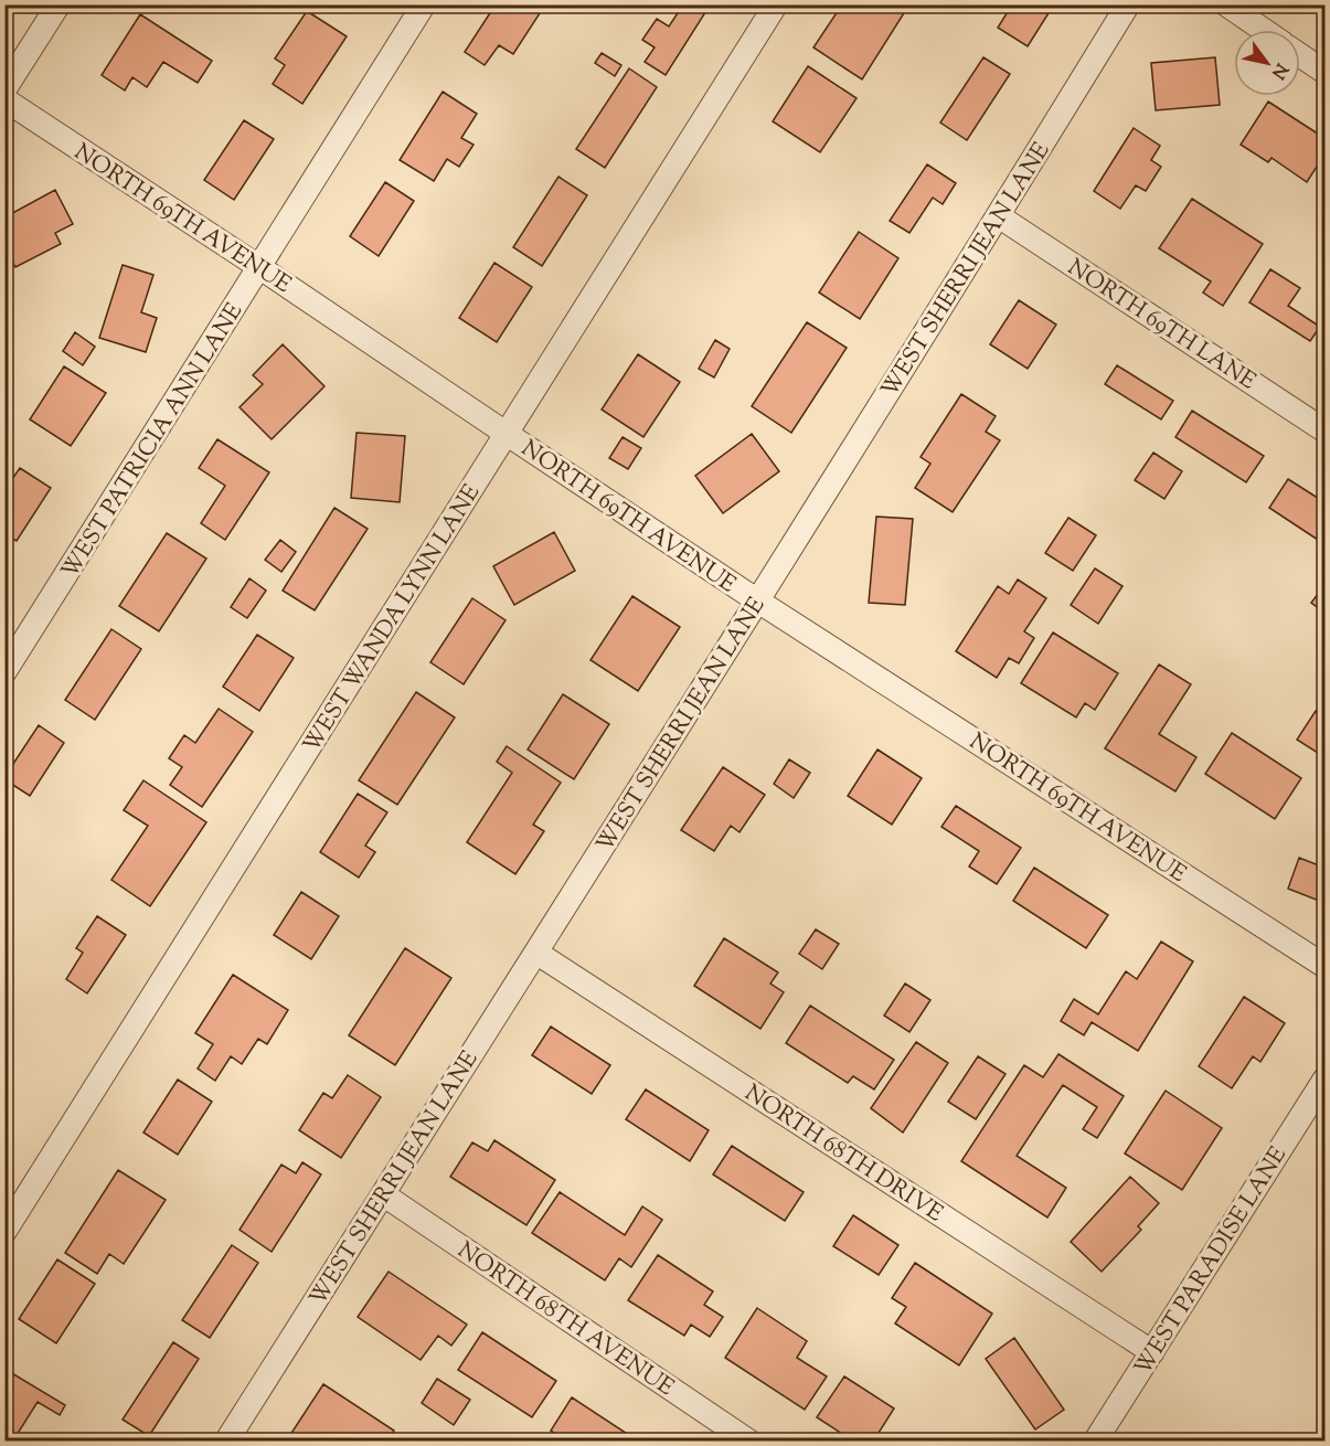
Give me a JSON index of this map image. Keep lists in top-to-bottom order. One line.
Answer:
{"streets":{"street":["NORTH 69TH AVENUE","WEST SHERRI JEAN LANE","NORTH 69TH LANE","WEST PATRICIA ANN LANE","WEST WANDA LYNN LANE","NORTH 68TH DRIVE","WEST PARADISE LANE","NORTH 68TH AVENUE"]},"crossings":[["NORTH 69TH AVENUE","WEST SHERRI JEAN LANE"],["NORTH 69TH AVENUE","WEST PATRICIA ANN LANE"],["NORTH 69TH AVENUE","WEST WANDA LYNN LANE"],["WEST SHERRI JEAN LANE","NORTH 69TH LANE"],["WEST SHERRI JEAN LANE","NORTH 68TH DRIVE"],["WEST SHERRI JEAN LANE","NORTH 68TH AVENUE"],["NORTH 68TH DRIVE","WEST PARADISE LANE"]],"north":"bottom right"}
